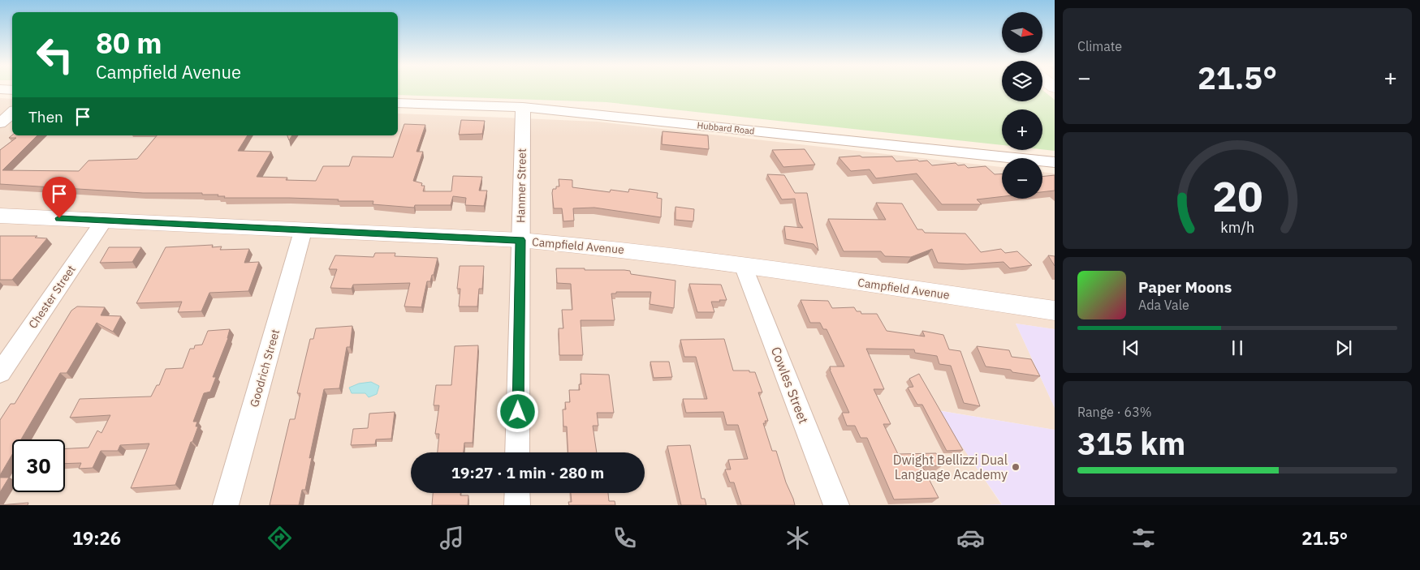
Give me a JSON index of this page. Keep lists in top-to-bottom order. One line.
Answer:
{"streets":{"street":["Hubbard Road","Hanmer Street","Campfield Avenue","Chester Street","Goodrich Street","Cowles Street"]},"crossings":[["Hubbard Road","Hanmer Street"],["Hanmer Street","Campfield Avenue"],["Campfield Avenue","Chester Street"],["Campfield Avenue","Goodrich Street"],["Campfield Avenue","Cowles Street"]],"places":["Dwight Bellizzi Dual Language Academy"],"north":"right","page":{"tile":["Climate",["Range · 63%","315 km"]],"map_buttons":["+","−"],"turn":["80 m","Campfield Avenue"],"heat":["−","21.5°","+"],"then":"Then","song":["Paper Moons","Ada Vale"],"limit":"30","trip":"19:27 · 1 min · 280 m","tabs":["19:26","21.5°"],"gauge":["20","km/h"]}}
